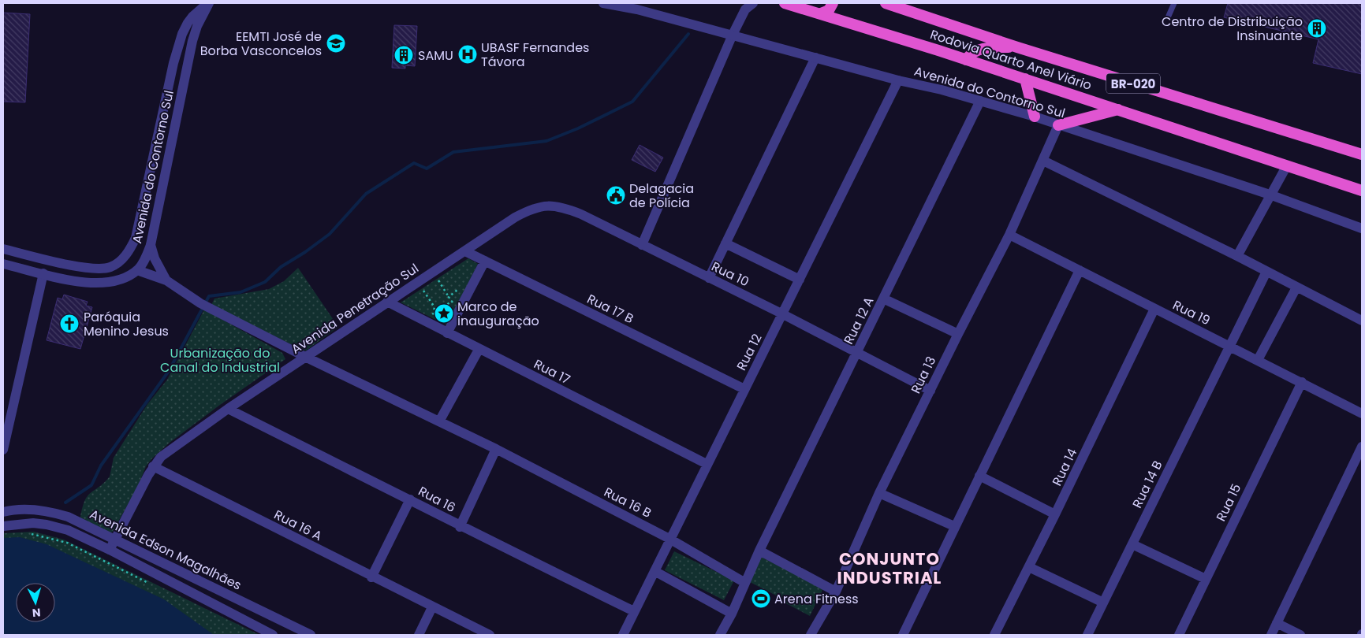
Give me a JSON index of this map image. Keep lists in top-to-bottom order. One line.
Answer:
{"streets":{"highway":["Rodovia Quarto Anel Viário","BR-020"],"street":["Avenida do Contorno Sul","Rua 10","Avenida Penetração Sul","Rua 17 B","Rua 19","Rua 12 A","Rua 12","Rua 17","Rua 13","Rua 14","Rua 14 B","Rua 16","Rua 16 B","Rua 15","Rua 16 A","Avenida Edson Magalhães"]},"crossings":[["Avenida do Contorno Sul","Rua 12 A"],["Avenida do Contorno Sul","Rua 12"],["Avenida do Contorno Sul","Rua 13"],["Rua 10","Avenida Penetração Sul"],["Rua 10","Rua 12 A"],["Rua 10","Rua 12"],["Rua 10","Rua 13"],["Avenida Penetração Sul","Rua 17 B"],["Avenida Penetração Sul","Rua 17"],["Avenida Penetração Sul","Rua 16"],["Avenida Penetração Sul","Rua 16 B"],["Avenida Penetração Sul","Rua 16 A"],["Avenida Penetração Sul","Avenida Edson Magalhães"],["Rua 17 B","Rua 12"],["Rua 19","Rua 13"],["Rua 19","Rua 14"],["Rua 19","Rua 14 B"],["Rua 19","Rua 15"],["Rua 12 A","Rua 16 B"],["Rua 12","Rua 17"],["Rua 12","Rua 16"],["Rua 12","Rua 16 B"]],"districts":["CONJUNTO INDUSTRIAL"],"parks":["Urbanização do Canal do Industrial"],"places":{"building":["Centro de Distribuição Insinuante","SAMU"],"school or university":["EEMTI José de Borba Vasconcelos"],"hospital":["UBASF Fernandes Távora"],"public building":["Delagacia de Polícia"],"place":["Marco de inauguração"],"church":["Paróquia Menino Jesus"],"sports":["Arena Fitness"]},"north":"bottom"}
